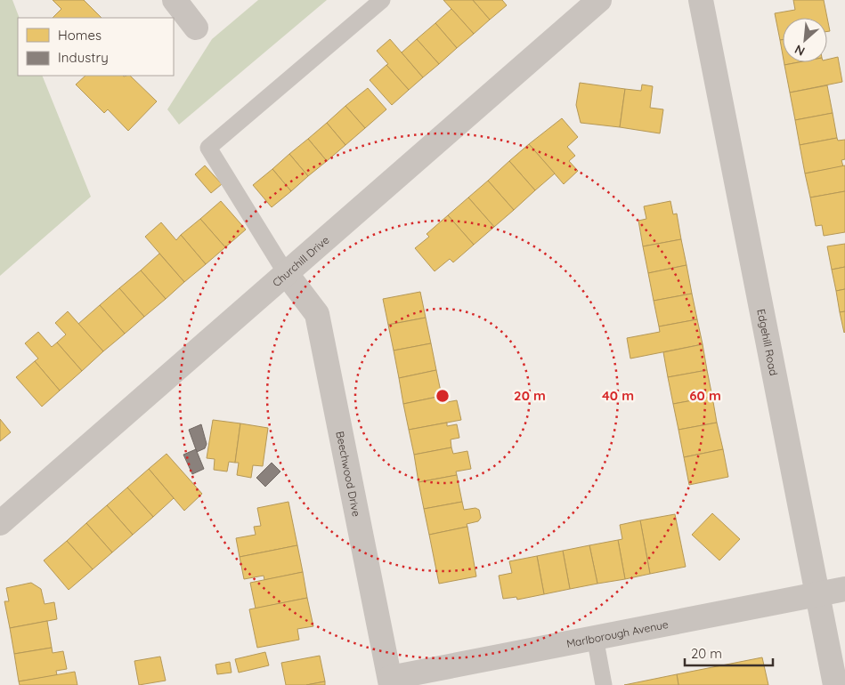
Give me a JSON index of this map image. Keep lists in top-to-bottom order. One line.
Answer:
{"streets":{"street":["Churchill Drive","Edgehill Road","Beechwood Drive","Marlborough Avenue"]},"crossings":[["Churchill Drive","Beechwood Drive"],["Edgehill Road","Marlborough Avenue"],["Beechwood Drive","Marlborough Avenue"]],"legend":["Homes","Industry"],"scale_bar":"20 m","north":"bottom left","rings":["20 m","40 m","60 m"]}
